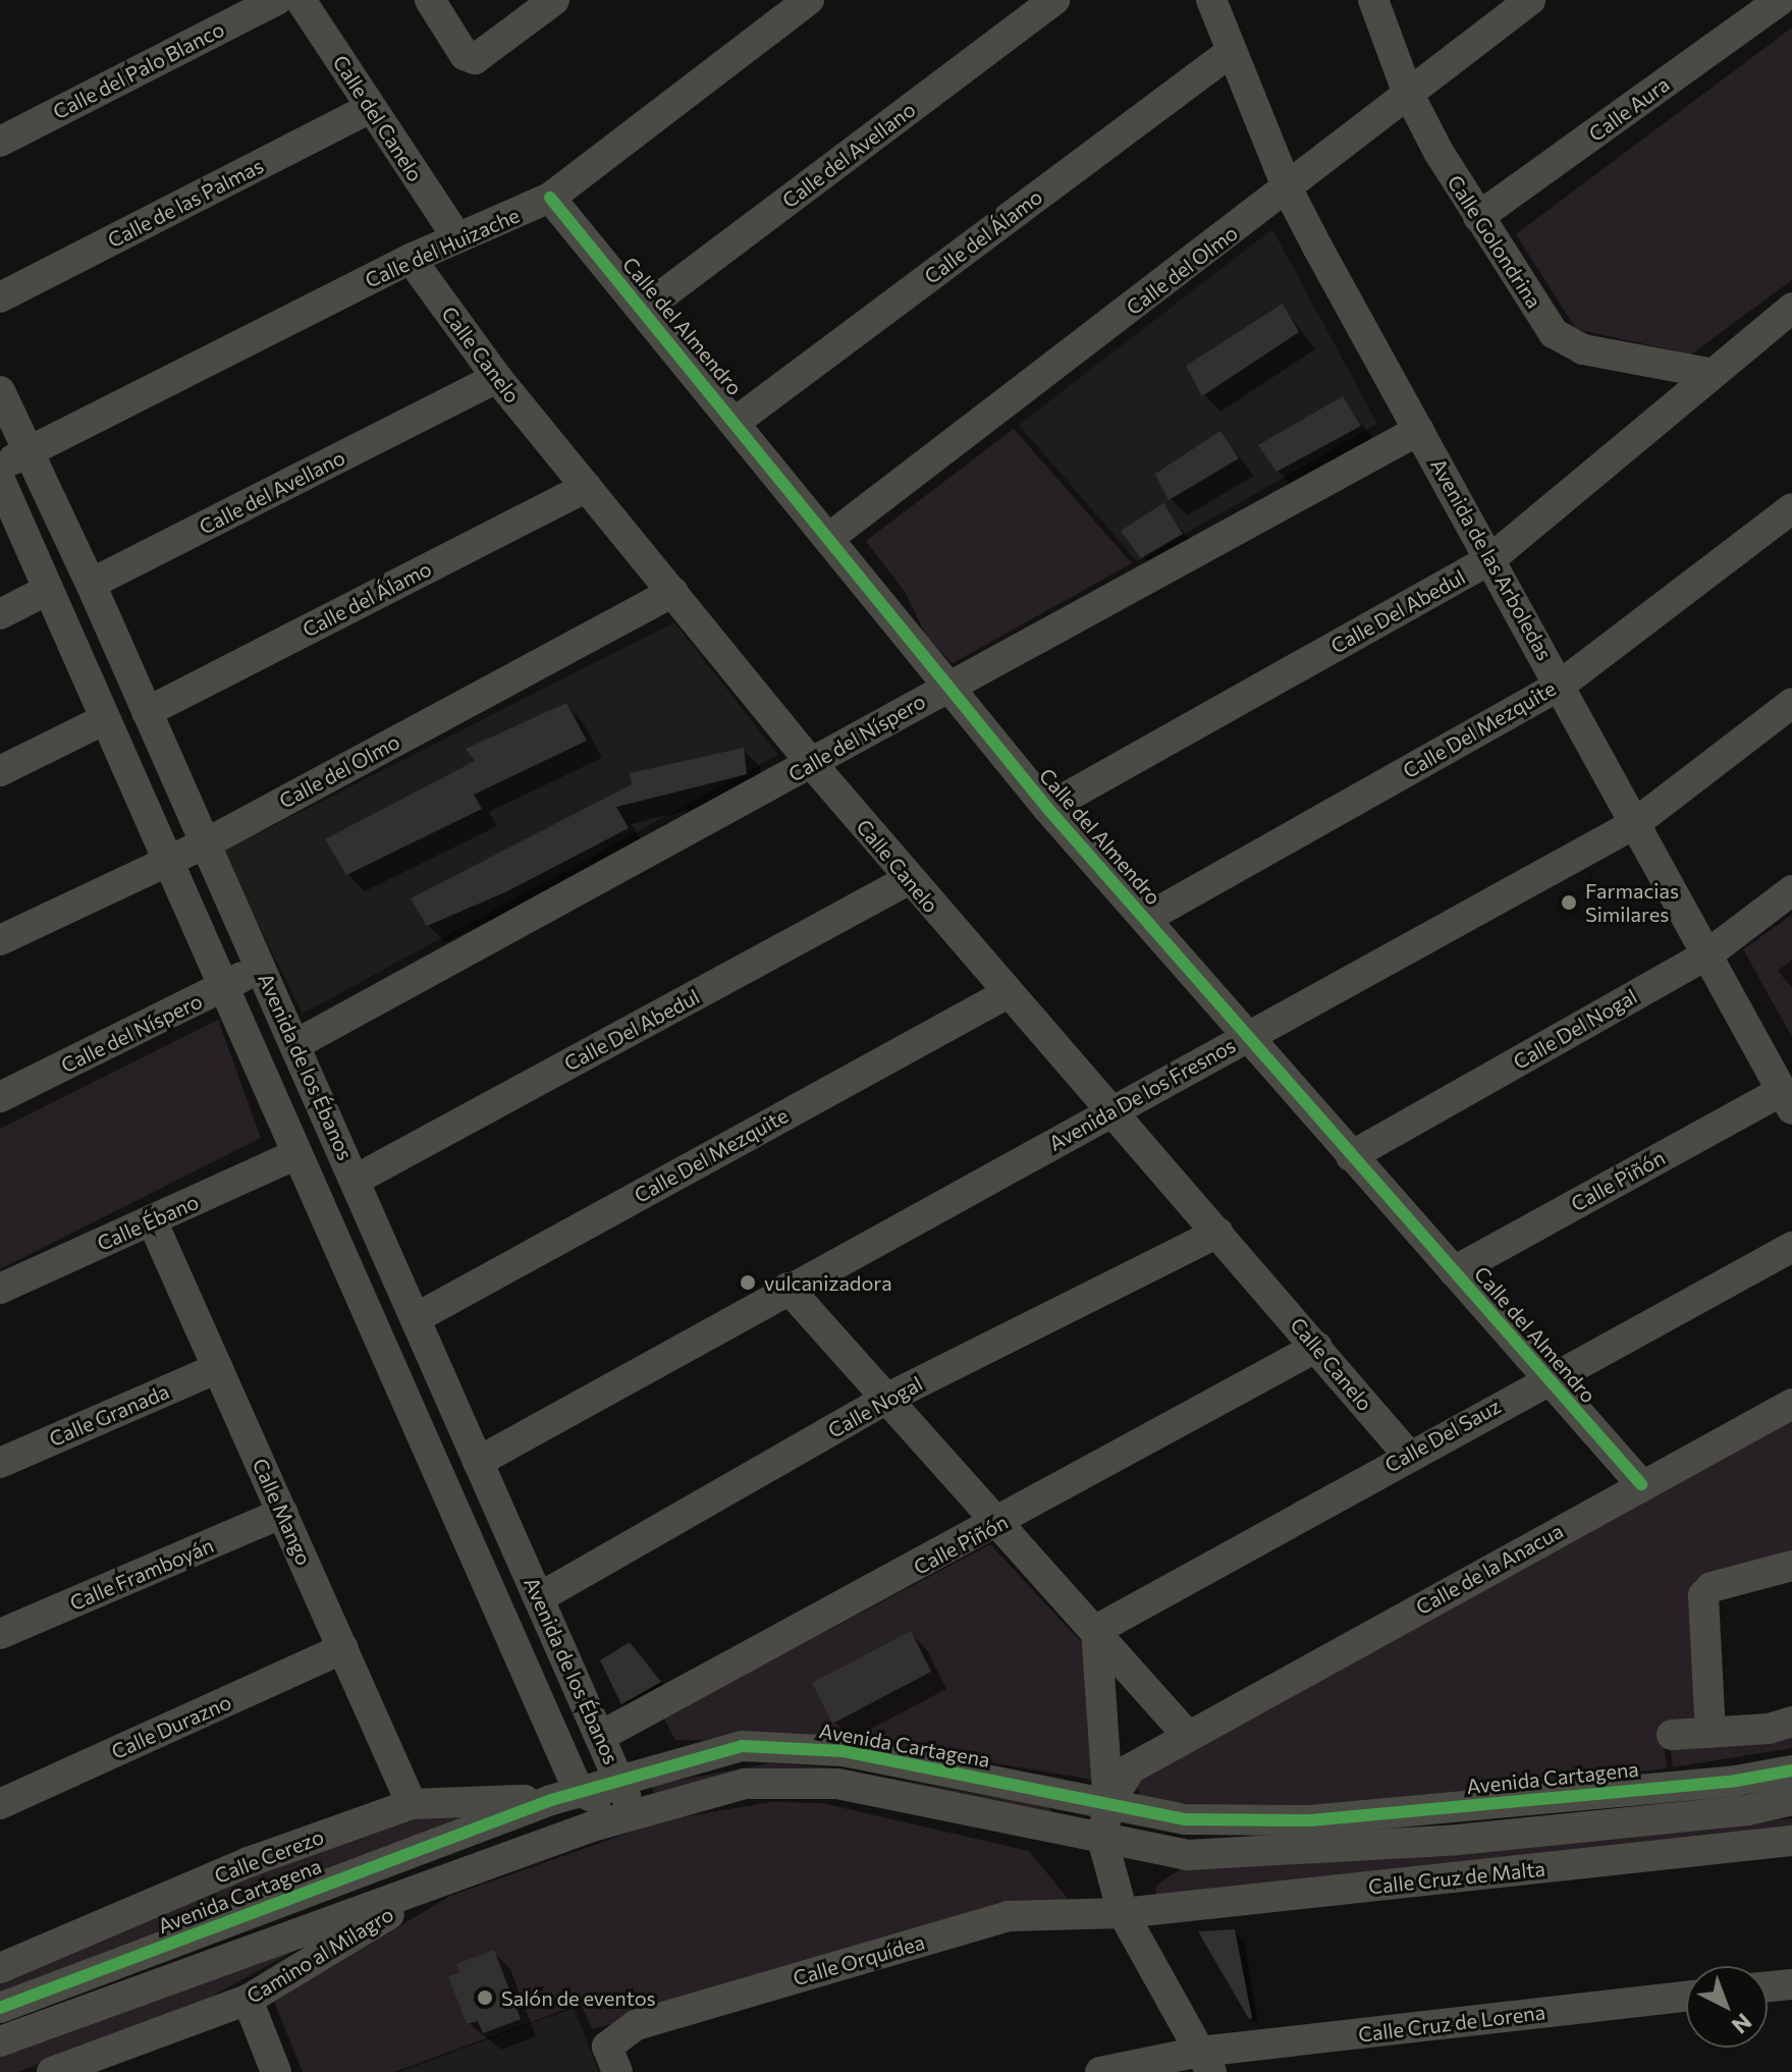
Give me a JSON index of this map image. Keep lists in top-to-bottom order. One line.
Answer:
{"streets":{"street":["Calle del Palo Blanco","Calle Aura","Calle del Canelo","Calle del Avellano","Calle de las Palmas","Calle del Álamo","Calle Golondrina","Calle del Huizache","Calle del Olmo","Calle del Almendro","Calle Canelo","Avenida de las Arboledas","Calle Del Abedul","Calle Del Mezquite","Calle del Níspero","Calle Del Nogal","Avenida de los Ébanos","Avenida De los Fresnos","Calle Piñón","Calle Ébano","Calle Nogal","Calle Granada","Calle Del Sauz","Calle Mango","Calle de la Anacua","Calle Framboyán","Calle Durazno","Avenida Cartagena","Calle Cerezo","Calle Cruz de Malta","Camino al Milagro","Calle Orquídea","Calle Cruz de Lorena"]},"crossings":[["Calle Aura","Calle Golondrina"],["Calle del Canelo","Calle de las Palmas"],["Calle del Canelo","Calle del Huizache"],["Calle del Avellano","Calle del Almendro"],["Calle del Avellano","Calle Canelo"],["Calle del Avellano","Avenida de los Ébanos"],["Calle del Álamo","Calle del Almendro"],["Calle del Álamo","Calle Canelo"],["Calle del Álamo","Avenida de las Arboledas"],["Calle del Álamo","Avenida de los Ébanos"],["Calle Golondrina","Calle del Olmo"],["Calle Golondrina","Calle Del Abedul"],["Calle del Huizache","Calle del Almendro"],["Calle del Huizache","Calle Canelo"],["Calle del Huizache","Avenida de los Ébanos"],["Calle del Olmo","Calle del Almendro"],["Calle del Olmo","Calle Canelo"],["Calle del Olmo","Avenida de las Arboledas"],["Calle del Olmo","Avenida de los Ébanos"],["Calle del Almendro","Calle Del Abedul"],["Calle del Almendro","Calle Del Mezquite"],["Calle del Almendro","Calle del Níspero"],["Calle del Almendro","Calle Del Nogal"],["Calle del Almendro","Avenida De los Fresnos"],["Calle del Almendro","Calle Piñón"],["Calle del Almendro","Calle Del Sauz"],["Calle del Almendro","Calle de la Anacua"],["Calle Canelo","Calle Del Abedul"],["Calle Canelo","Calle Del Mezquite"],["Calle Canelo","Calle del Níspero"],["Calle Canelo","Avenida De los Fresnos"],["Calle Canelo","Calle Piñón"],["Calle Canelo","Calle Nogal"],["Calle Canelo","Calle Del Sauz"],["Avenida de las Arboledas","Calle Del Abedul"],["Avenida de las Arboledas","Calle Del Mezquite"],["Avenida de las Arboledas","Calle del Níspero"],["Avenida de las Arboledas","Calle Del Nogal"],["Avenida de las Arboledas","Avenida De los Fresnos"],["Avenida de las Arboledas","Calle Piñón"],["Calle Del Abedul","Avenida de los Ébanos"],["Calle Del Mezquite","Avenida de los Ébanos"],["Calle del Níspero","Avenida de los Ébanos"],["Avenida de los Ébanos","Avenida De los Fresnos"],["Avenida de los Ébanos","Calle Piñón"],["Avenida de los Ébanos","Calle Ébano"],["Avenida de los Ébanos","Calle Nogal"],["Avenida de los Ébanos","Avenida Cartagena"],["Avenida de los Ébanos","Calle Cerezo"],["Calle Ébano","Calle Mango"],["Calle Granada","Calle Mango"],["Calle Mango","Calle Framboyán"],["Calle Mango","Calle Durazno"],["Calle Mango","Calle Cerezo"],["Calle de la Anacua","Avenida Cartagena"],["Avenida Cartagena","Calle Cerezo"],["Calle Cruz de Malta","Calle Orquídea"]],"places":["Farmacias Similares","vulcanizadora","Salón de eventos"],"north":"bottom right"}
